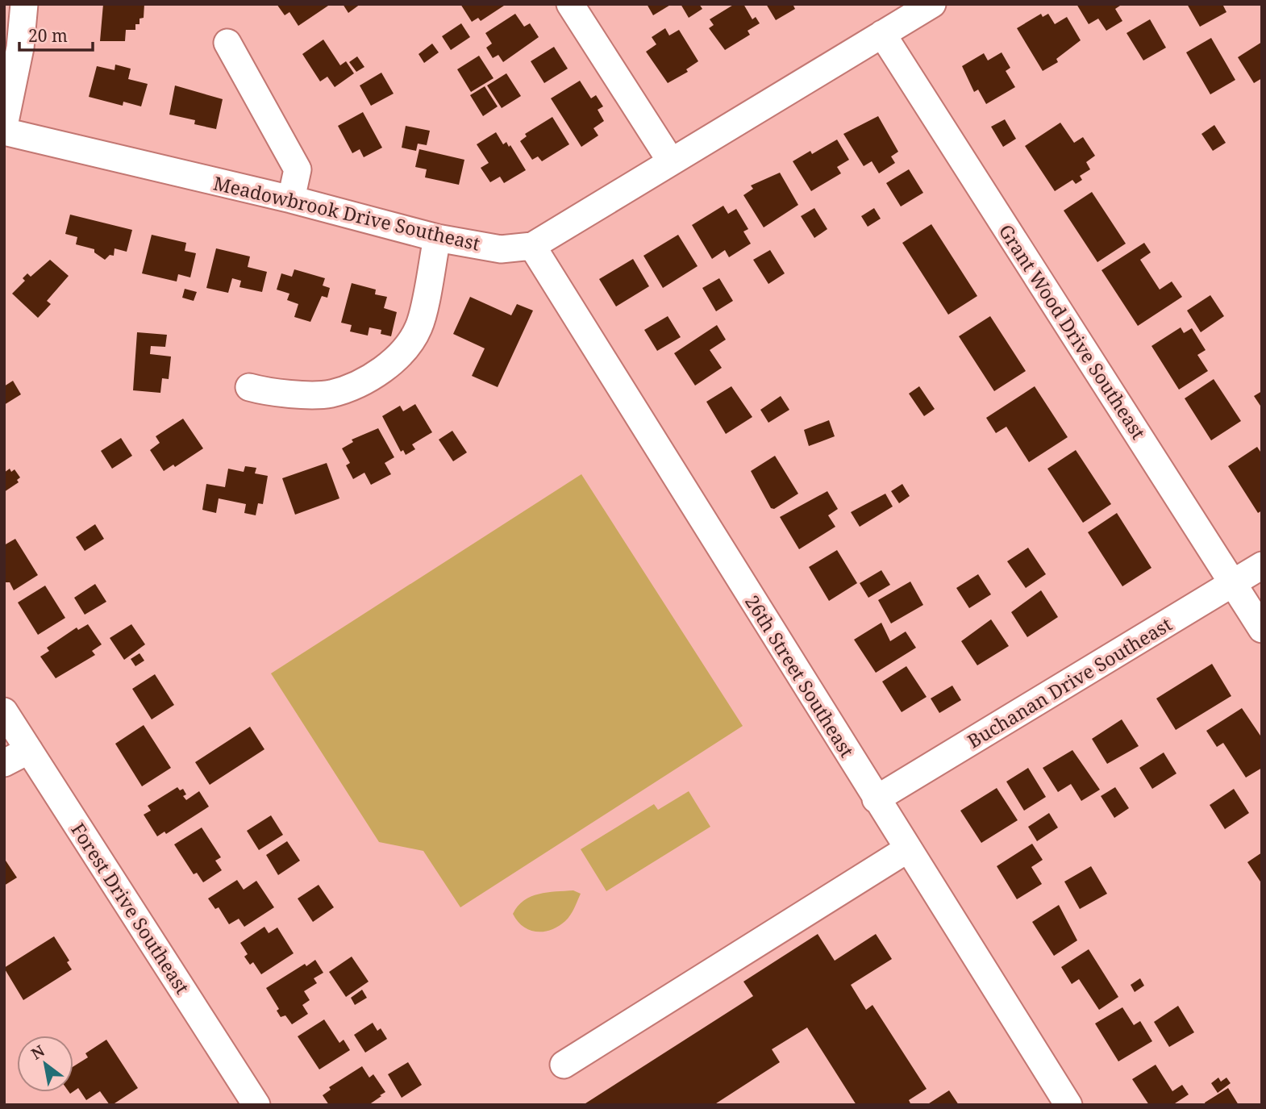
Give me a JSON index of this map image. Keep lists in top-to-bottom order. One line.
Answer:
{"streets":{"street":["Meadowbrook Drive Southeast","Grant Wood Drive Southeast","26th Street Southeast","Buchanan Drive Southeast","Forest Drive Southeast"]},"crossings":[["Meadowbrook Drive Southeast","Grant Wood Drive Southeast"],["Meadowbrook Drive Southeast","26th Street Southeast"],["Grant Wood Drive Southeast","Buchanan Drive Southeast"],["26th Street Southeast","Buchanan Drive Southeast"]],"scale_bar":"20 m","north":"top left"}
